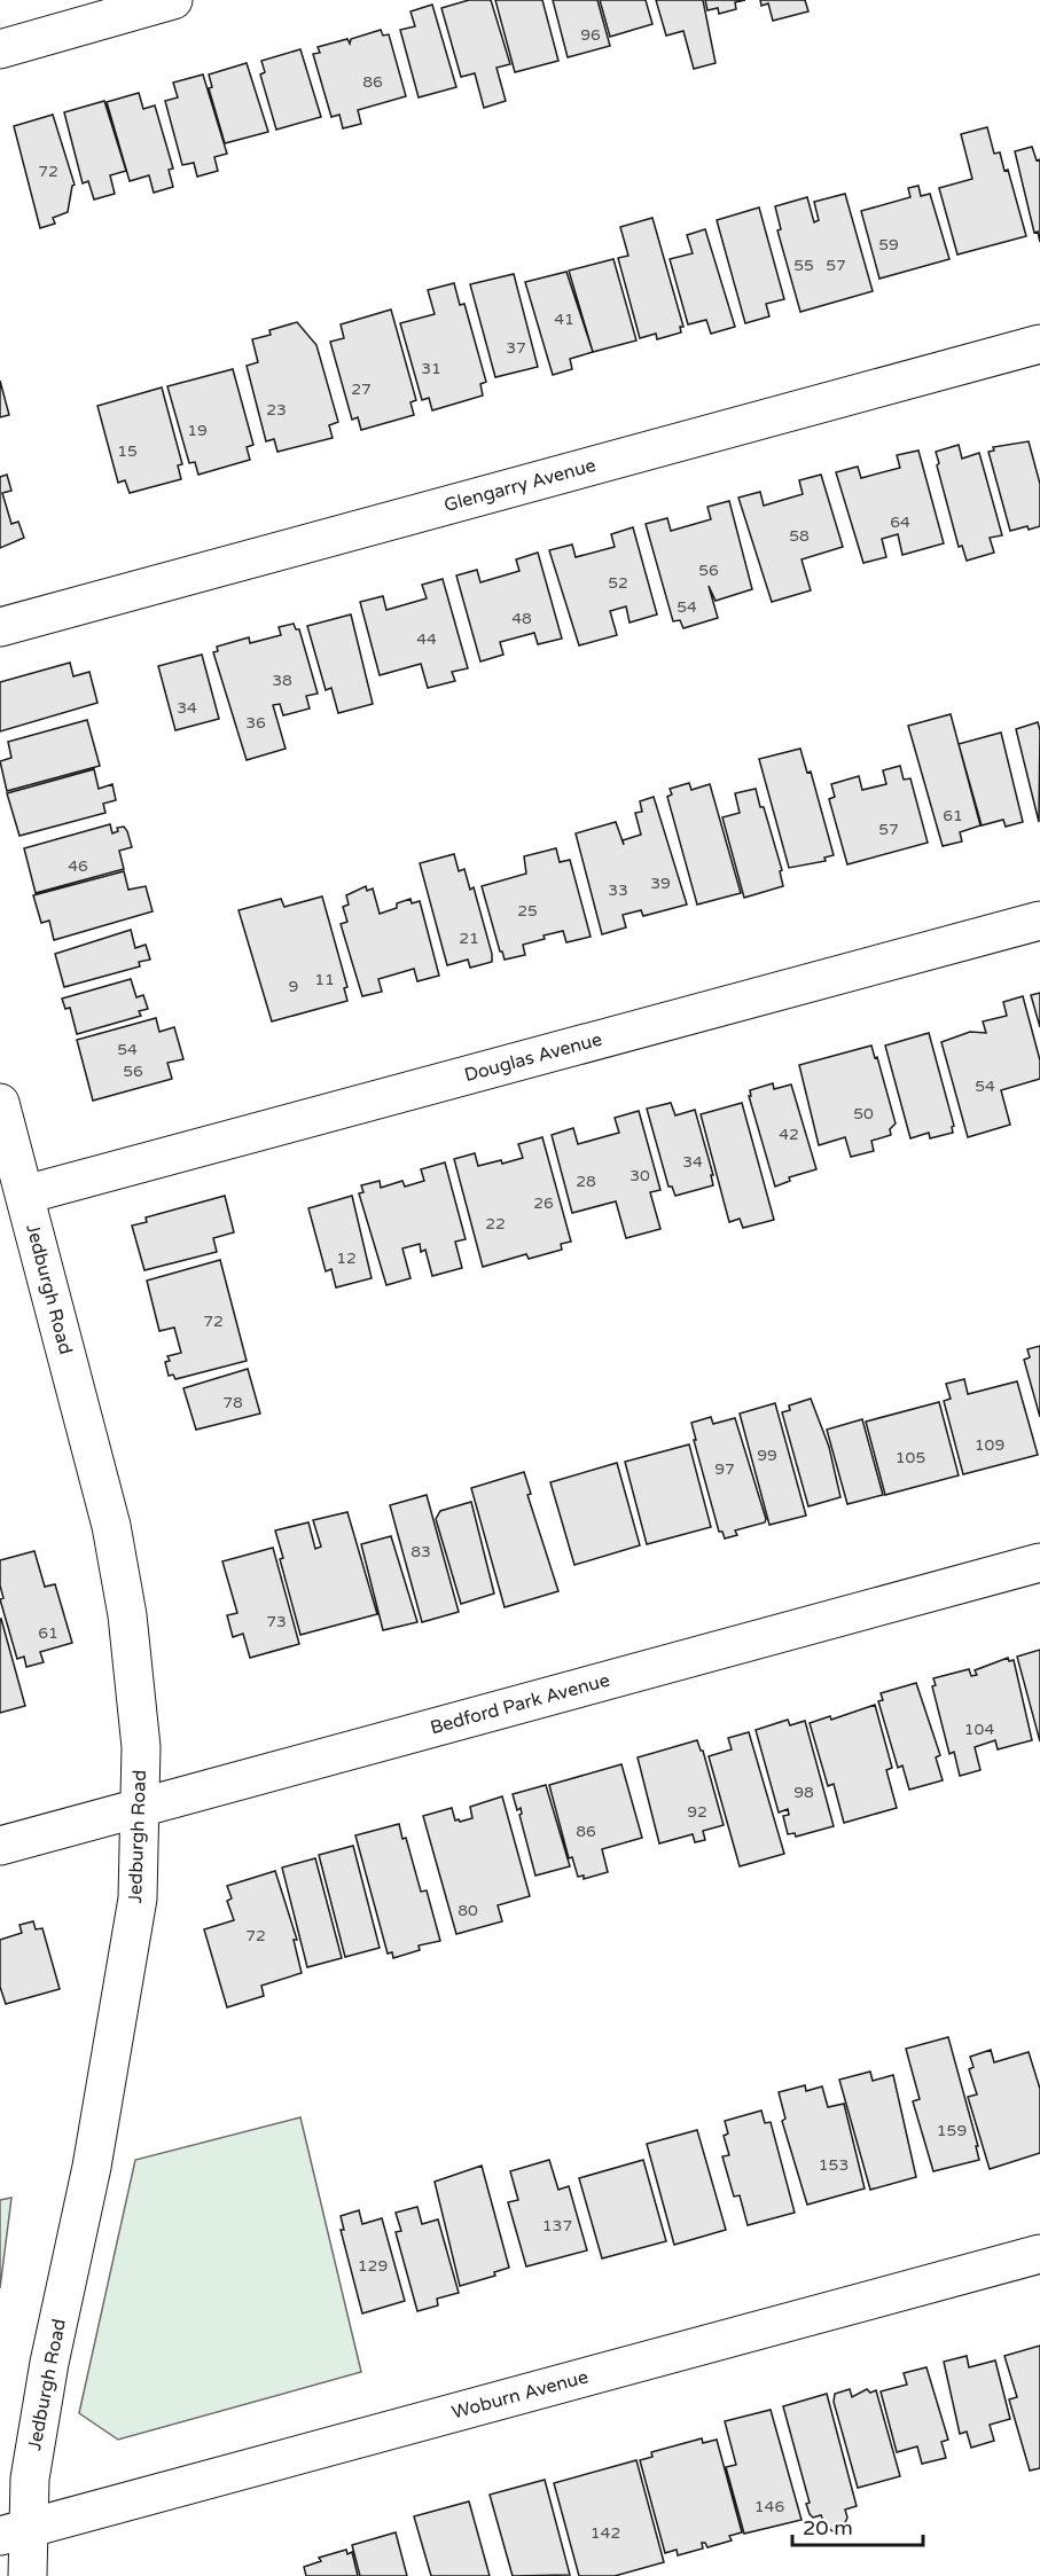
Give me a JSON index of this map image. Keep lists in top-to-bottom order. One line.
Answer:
{"streets":{"street":["Glengarry Avenue","Douglas Avenue","Jedburgh Road","Bedford Park Avenue","Woburn Avenue"]},"crossings":[["Douglas Avenue","Jedburgh Road"],["Jedburgh Road","Bedford Park Avenue"],["Jedburgh Road","Woburn Avenue"]],"house_numbers":["96","86","72","59","55","57","41","37","31","27","23","19","15","64","58","56","52","54","48","44","38","34","36","61","57","46","39","33","25","21","11","9","54","56","54","50","42","34","30","28","26","22","12","72","78","109","99","105","97","83","73","61","104","98","92","86","80","72","159","153","137","129","146","142"],"scale_bar":"20 m"}
